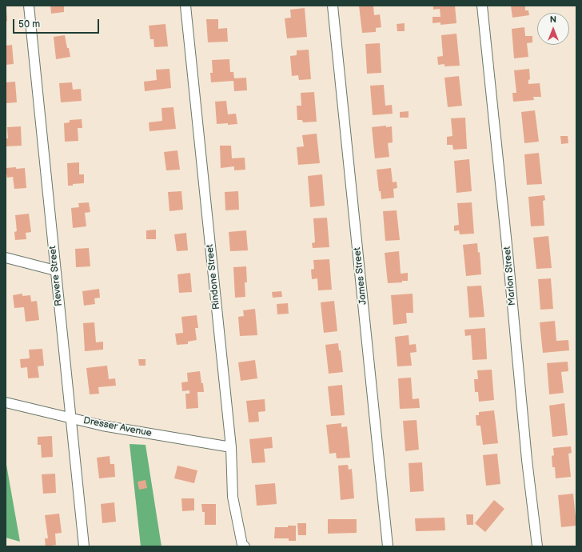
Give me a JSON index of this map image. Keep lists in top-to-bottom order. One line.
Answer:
{"streets":{"street":["Revere Street","James Street","Marion Street","Rindone Street","Dresser Avenue"]},"crossings":[["Revere Street","Dresser Avenue"],["Rindone Street","Dresser Avenue"]],"scale_bar":"50 m","north":"top"}
